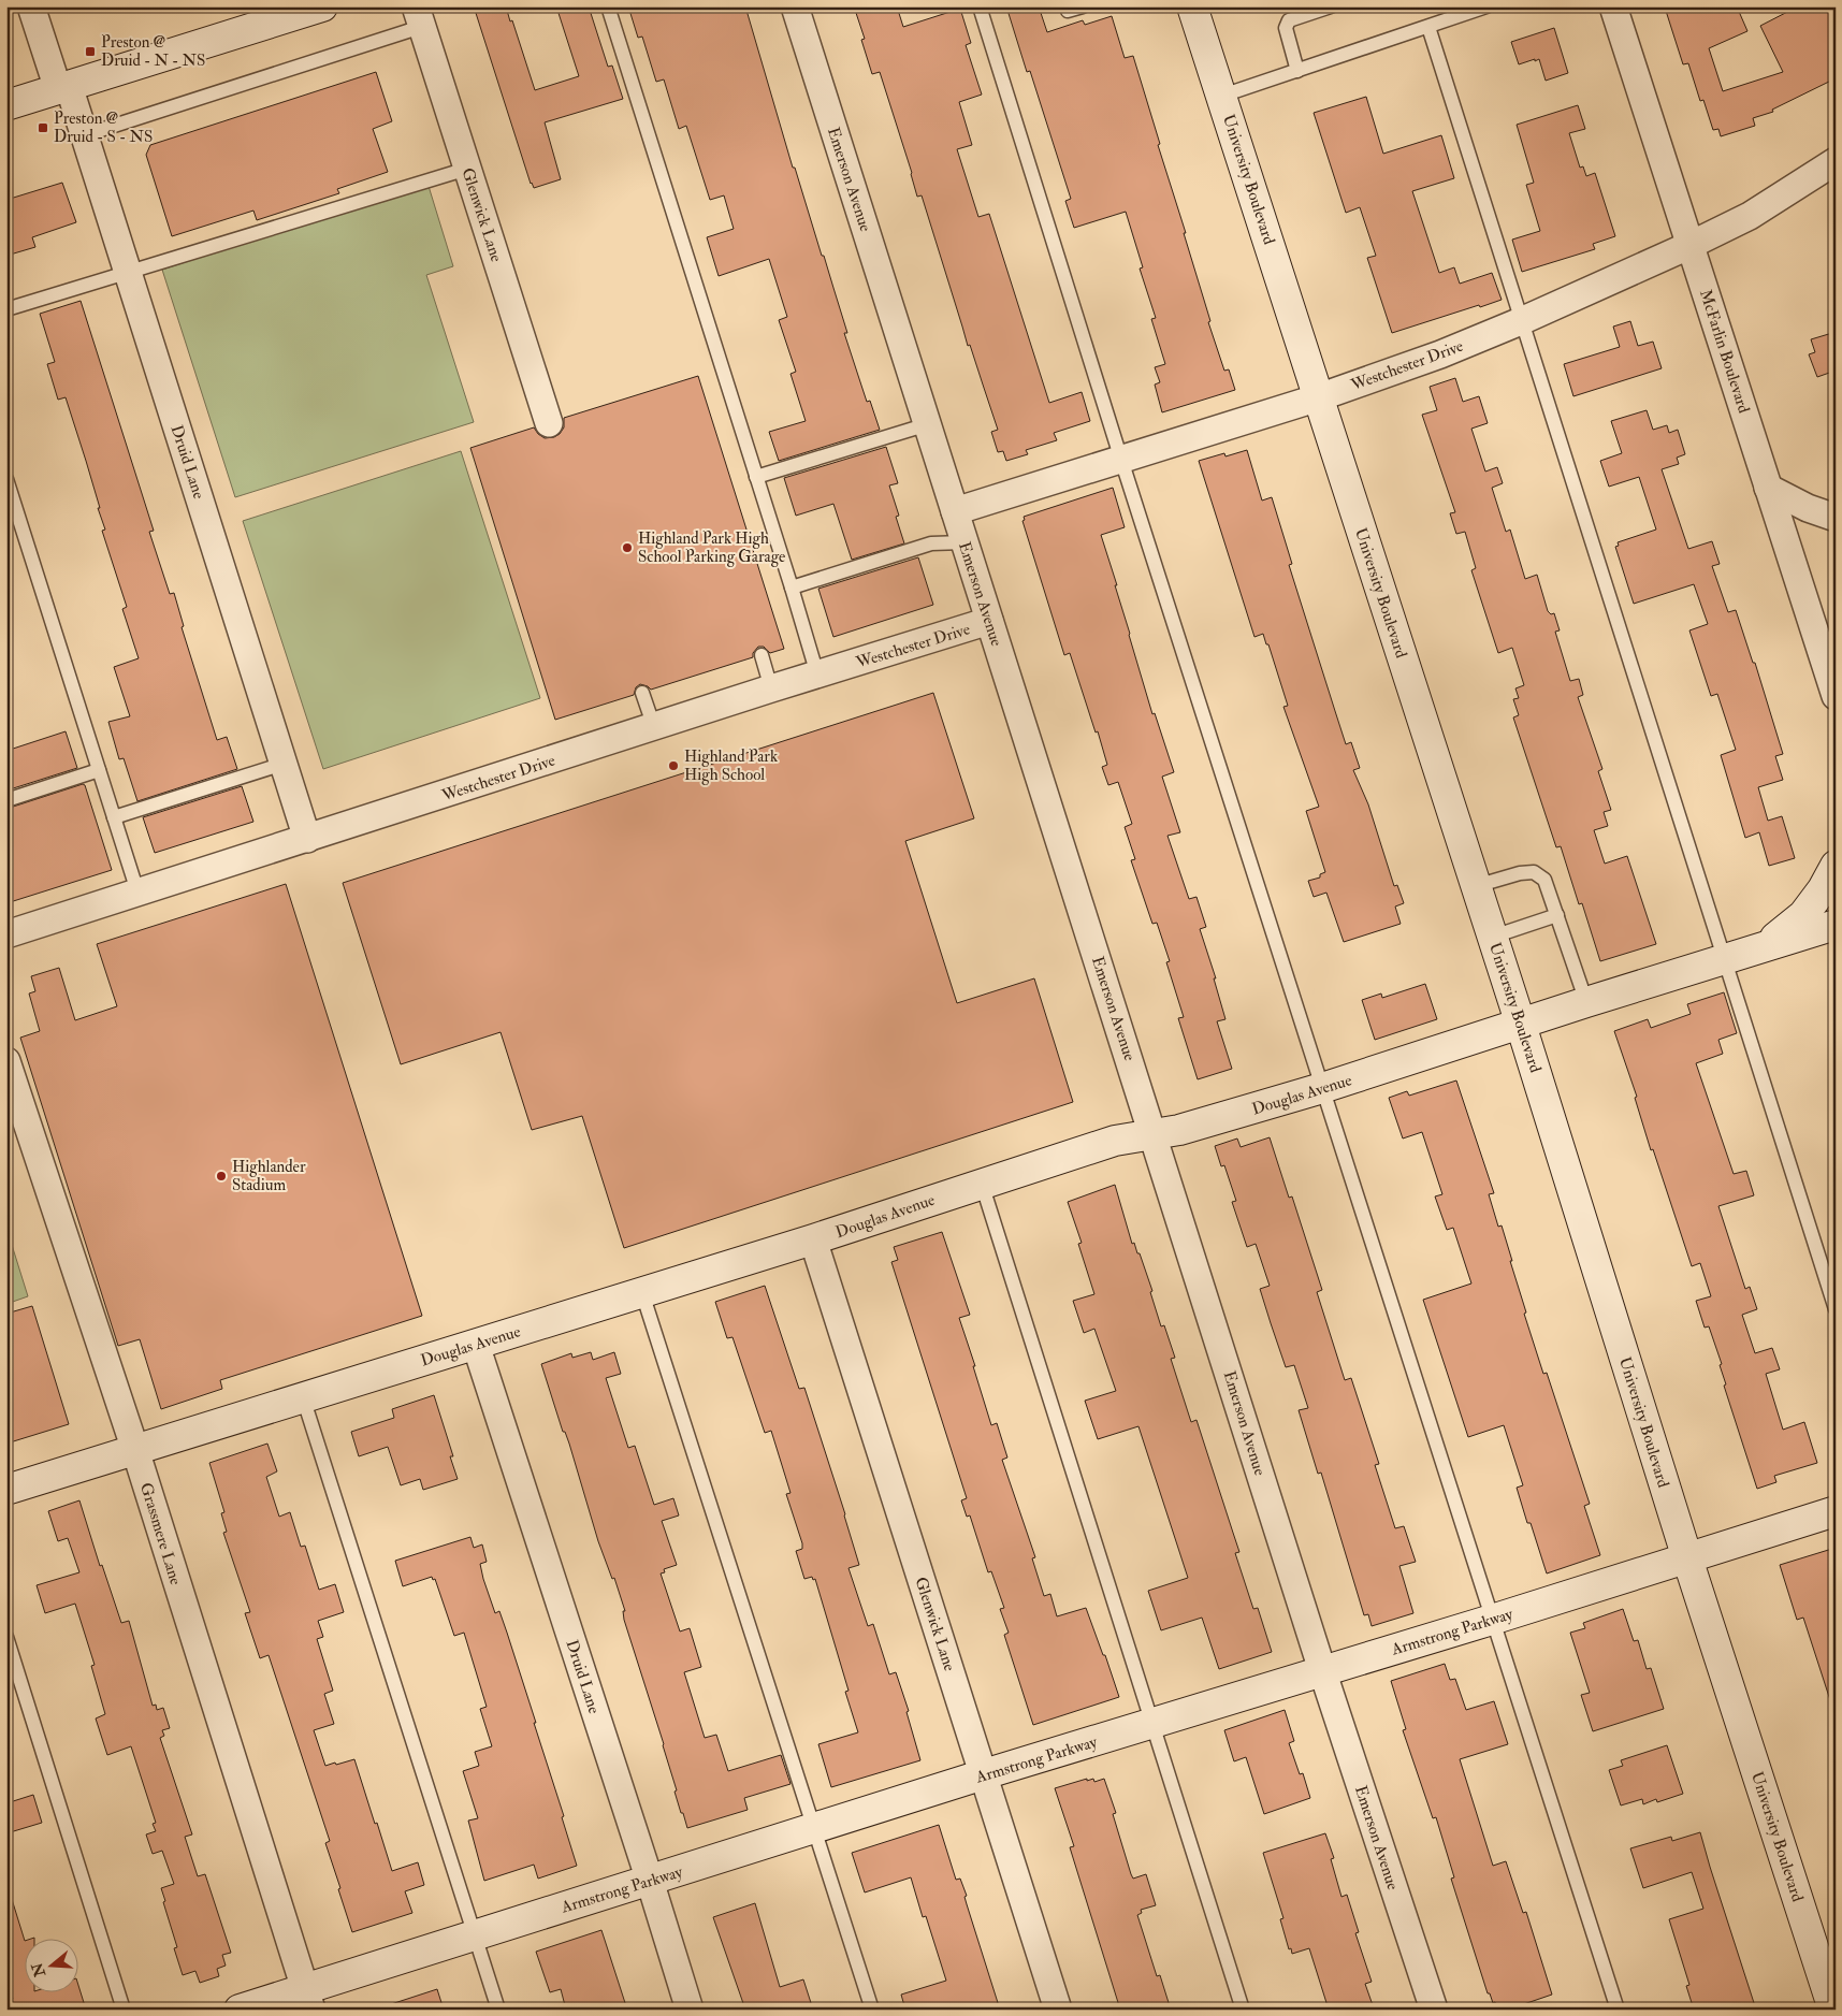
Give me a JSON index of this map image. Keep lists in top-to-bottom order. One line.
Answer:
{"streets":{"street":["Emerson Avenue","University Boulevard","Glenwick Lane","McFarlin Boulevard","Westchester Drive","Druid Lane","Douglas Avenue","Grassmere Lane","Armstrong Parkway"]},"crossings":[["Emerson Avenue","Westchester Drive"],["Emerson Avenue","Douglas Avenue"],["Emerson Avenue","Armstrong Parkway"],["University Boulevard","Westchester Drive"],["University Boulevard","Douglas Avenue"],["University Boulevard","Armstrong Parkway"],["Glenwick Lane","Douglas Avenue"],["Glenwick Lane","Armstrong Parkway"],["McFarlin Boulevard","Westchester Drive"],["Westchester Drive","Druid Lane"],["Druid Lane","Douglas Avenue"],["Druid Lane","Armstrong Parkway"],["Douglas Avenue","Grassmere Lane"],["Grassmere Lane","Armstrong Parkway"]],"places":{"transit":["Preston @ Druid - N - NS","Preston @ Druid - S - NS"],"other":["Highland Park High School Parking Garage","Highland Park High School","Highlander Stadium"]},"north":"left"}
